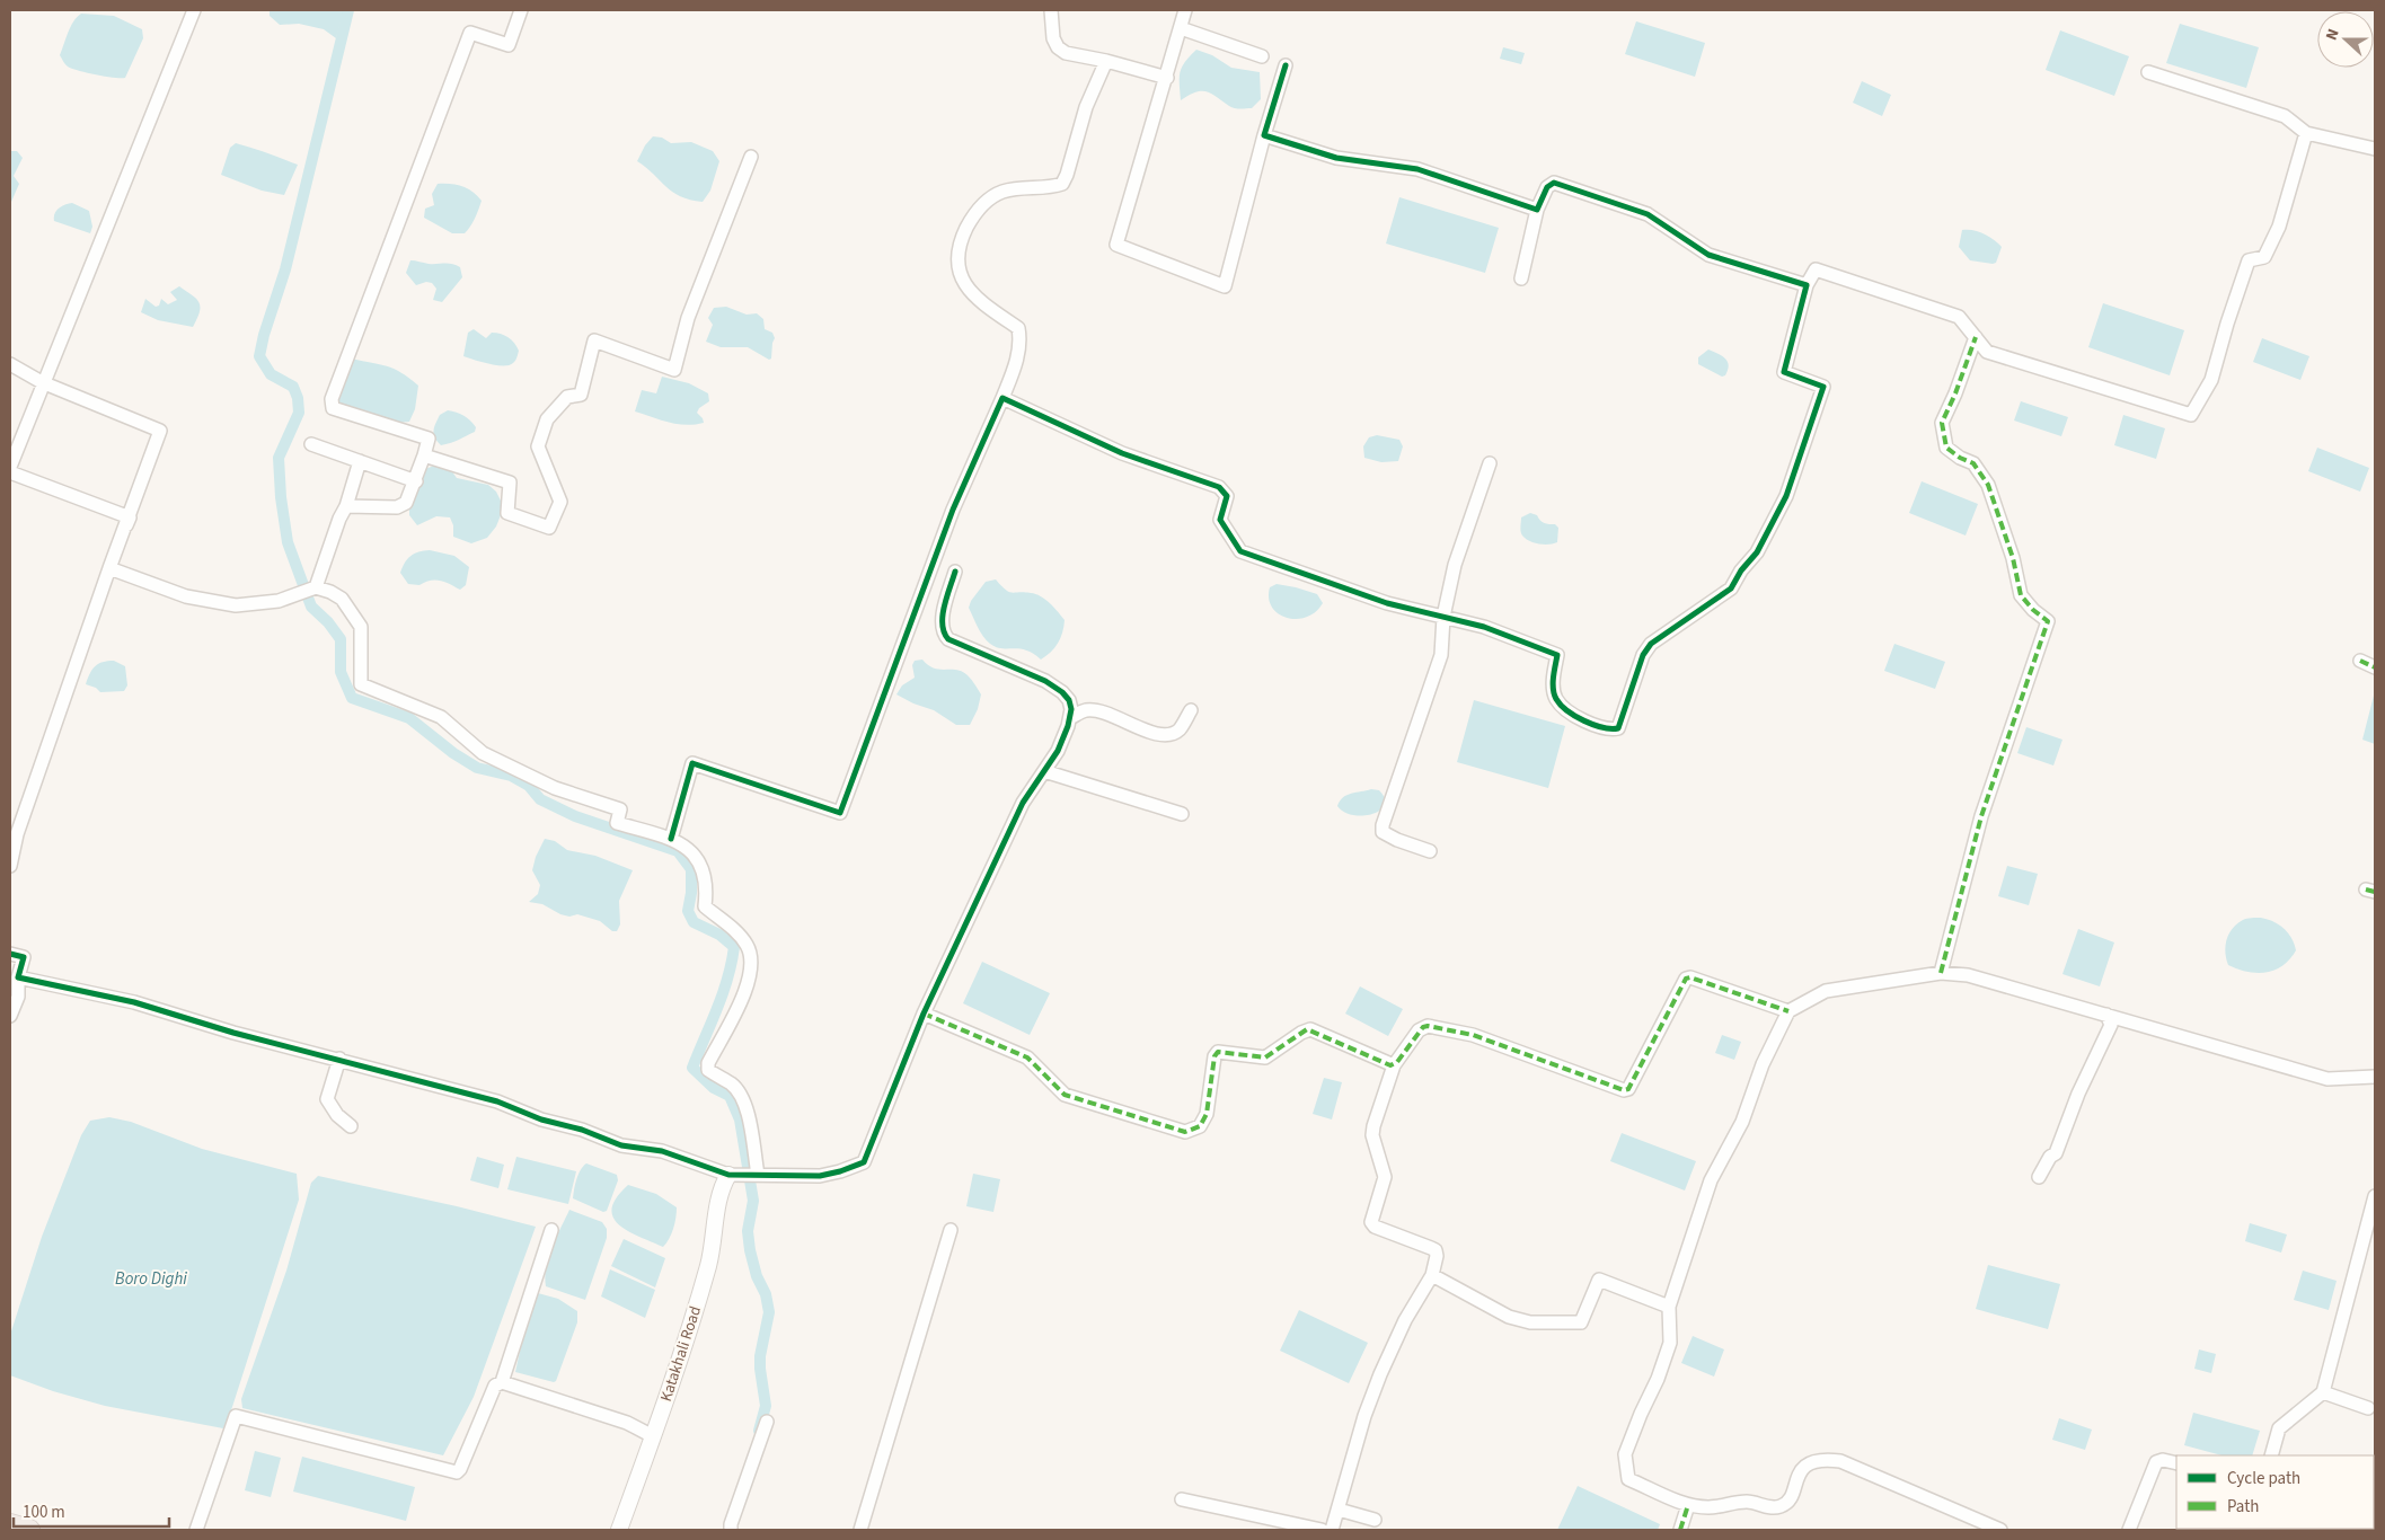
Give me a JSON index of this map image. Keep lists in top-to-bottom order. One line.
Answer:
{"streets":{"street":["Katakhali Road"]},"water":["Boro Dighi"],"legend":["Cycle path","Path"],"scale_bar":"100 m","north":"left"}
